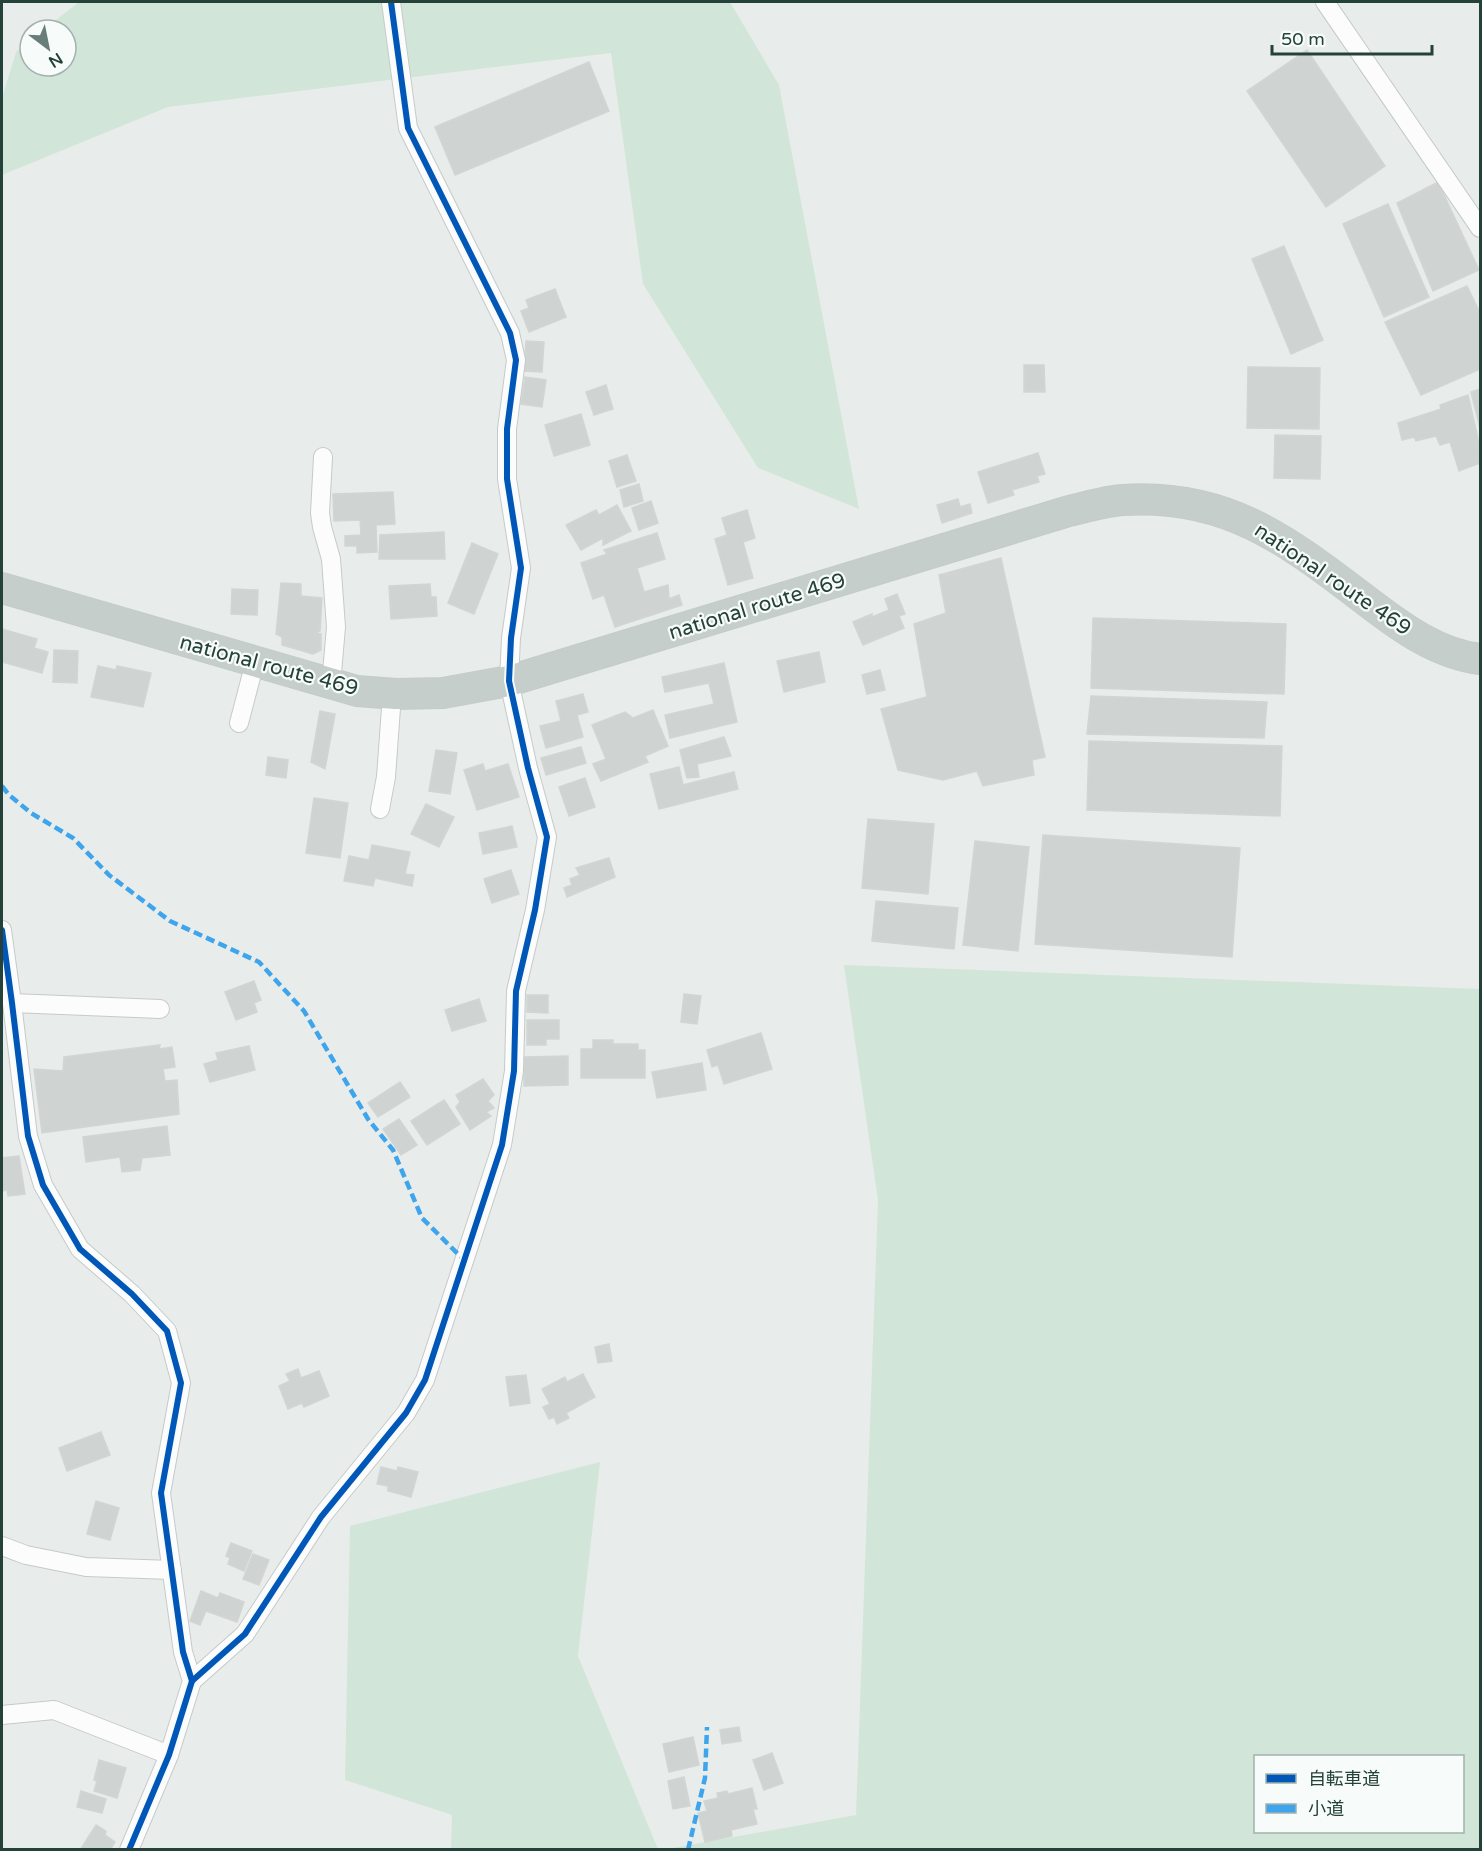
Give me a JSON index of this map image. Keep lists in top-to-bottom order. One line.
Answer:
{"streets":{"highway":["national route 469"]},"legend":["自転車道","小道"],"scale_bar":"50 m","north":"bottom right"}
